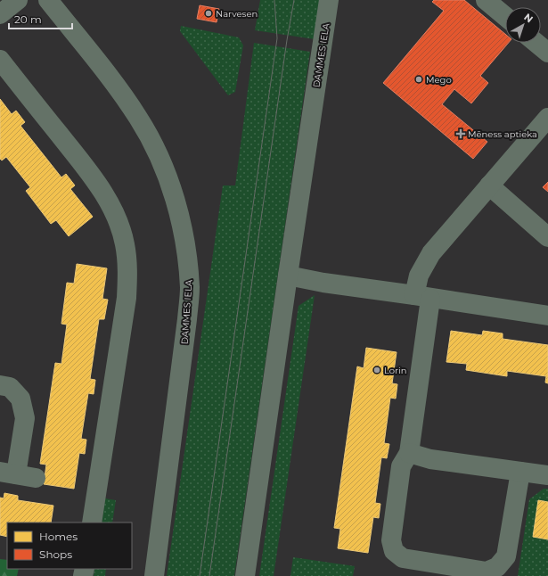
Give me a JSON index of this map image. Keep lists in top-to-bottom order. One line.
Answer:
{"streets":{"street":["DAMMES IELA"]},"places":{"other":["Narvesen","Mego","Lorin"],"health":["Mēness aptieka"]},"legend":["Homes","Shops"],"scale_bar":"20 m","north":"top right"}
